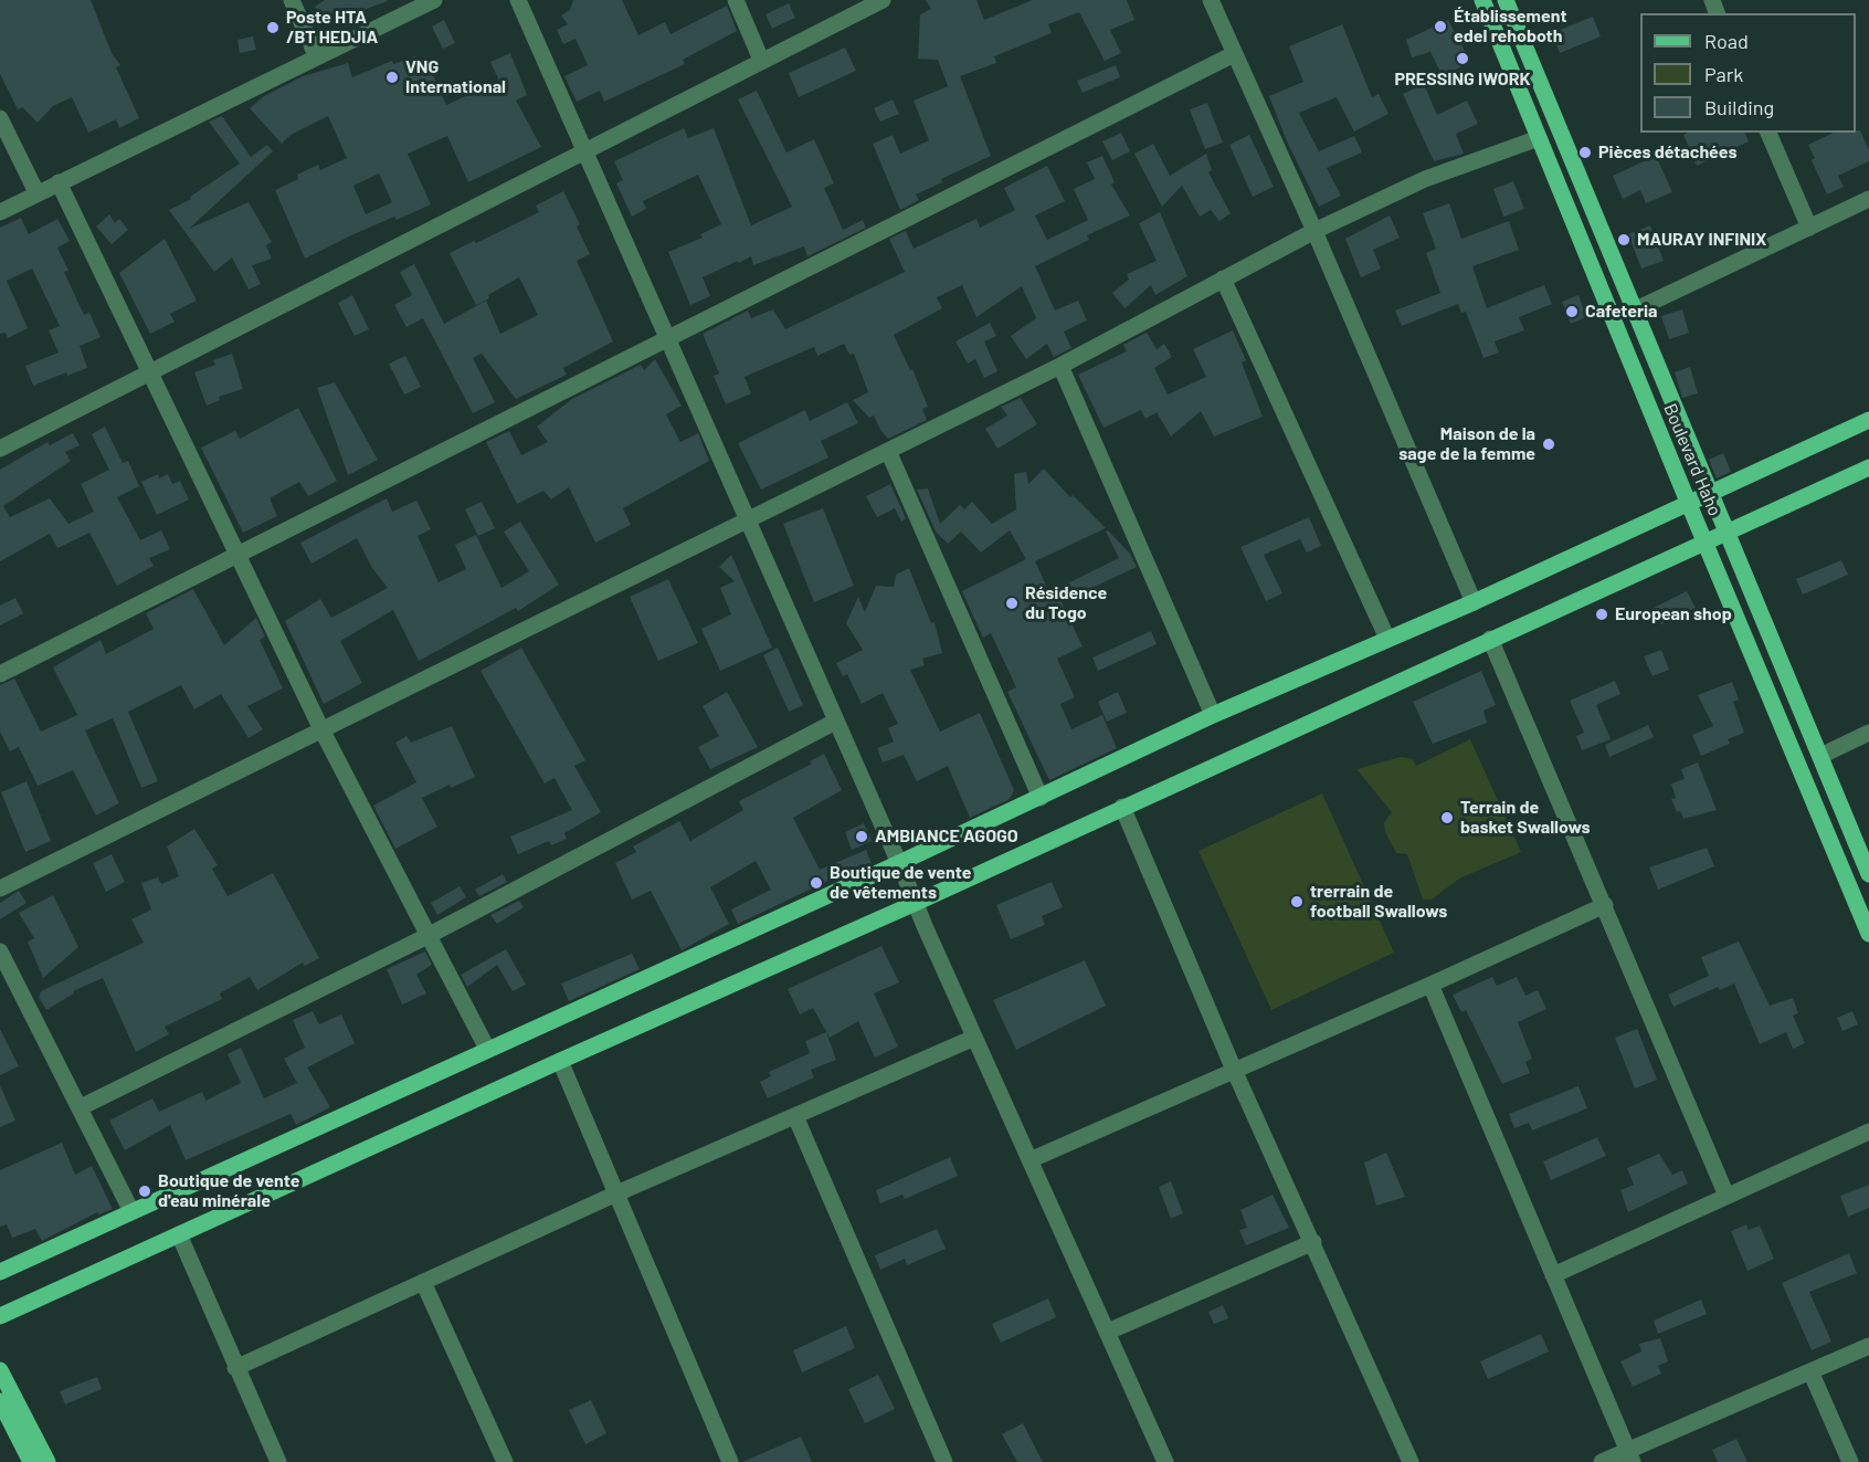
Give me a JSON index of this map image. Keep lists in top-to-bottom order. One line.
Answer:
{"streets":{"main road":["Boulevard Haho"]},"places":["Établissement edel rehoboth","Poste HTA /BT HEDJIA","PRESSING IWORK","VNG International","Pièces détachées","MAURAY INFINIX","Cafeteria","Maison de la sage de la femme","Résidence du Togo","European shop","Terrain de basket Swallows","AMBIANCE AGOGO","Boutique de vente de vêtements","trerrain de football Swallows","Boutique de vente d'eau minérale"],"legend":["Road","Park","Building"]}
